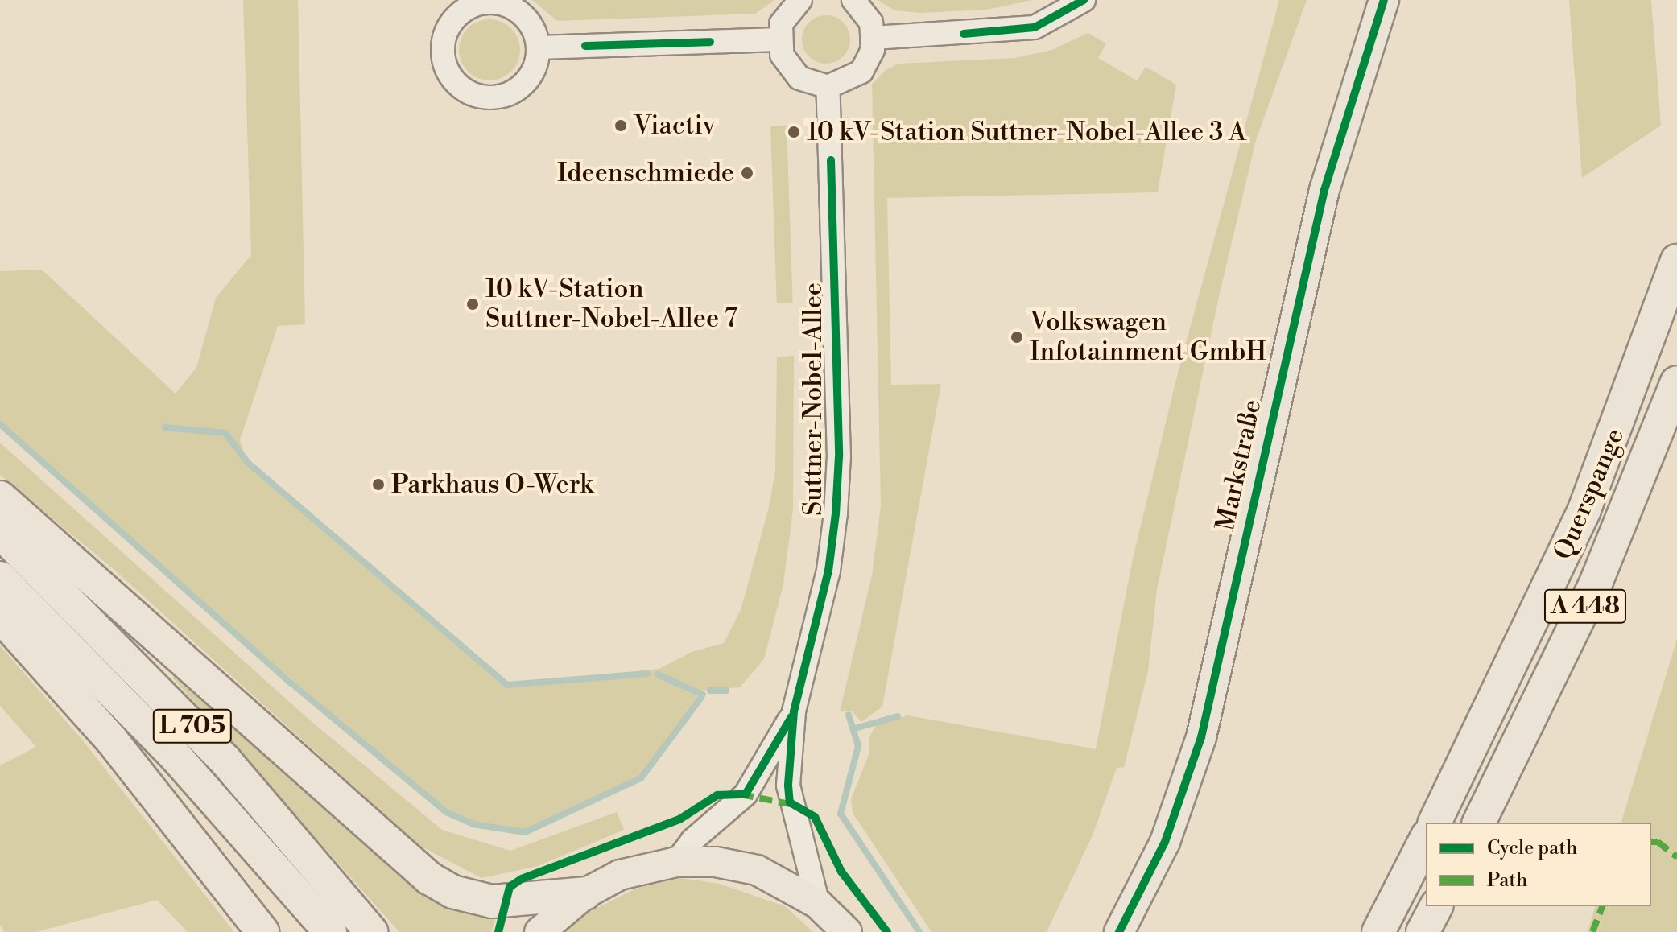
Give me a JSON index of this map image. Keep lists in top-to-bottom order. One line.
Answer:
{"streets":{"highway":["Querspange","A 448","L 705"],"main road":["Markstraße"],"street":["Suttner-Nobel-Allee"]},"places":["Viactiv","10 kV-Station Suttner-Nobel-Allee 3 A","Ideenschmiede","10 kV-Station Suttner-Nobel-Allee 7","Volkswagen Infotainment GmbH","Parkhaus O-Werk"],"legend":["Cycle path","Path"]}
